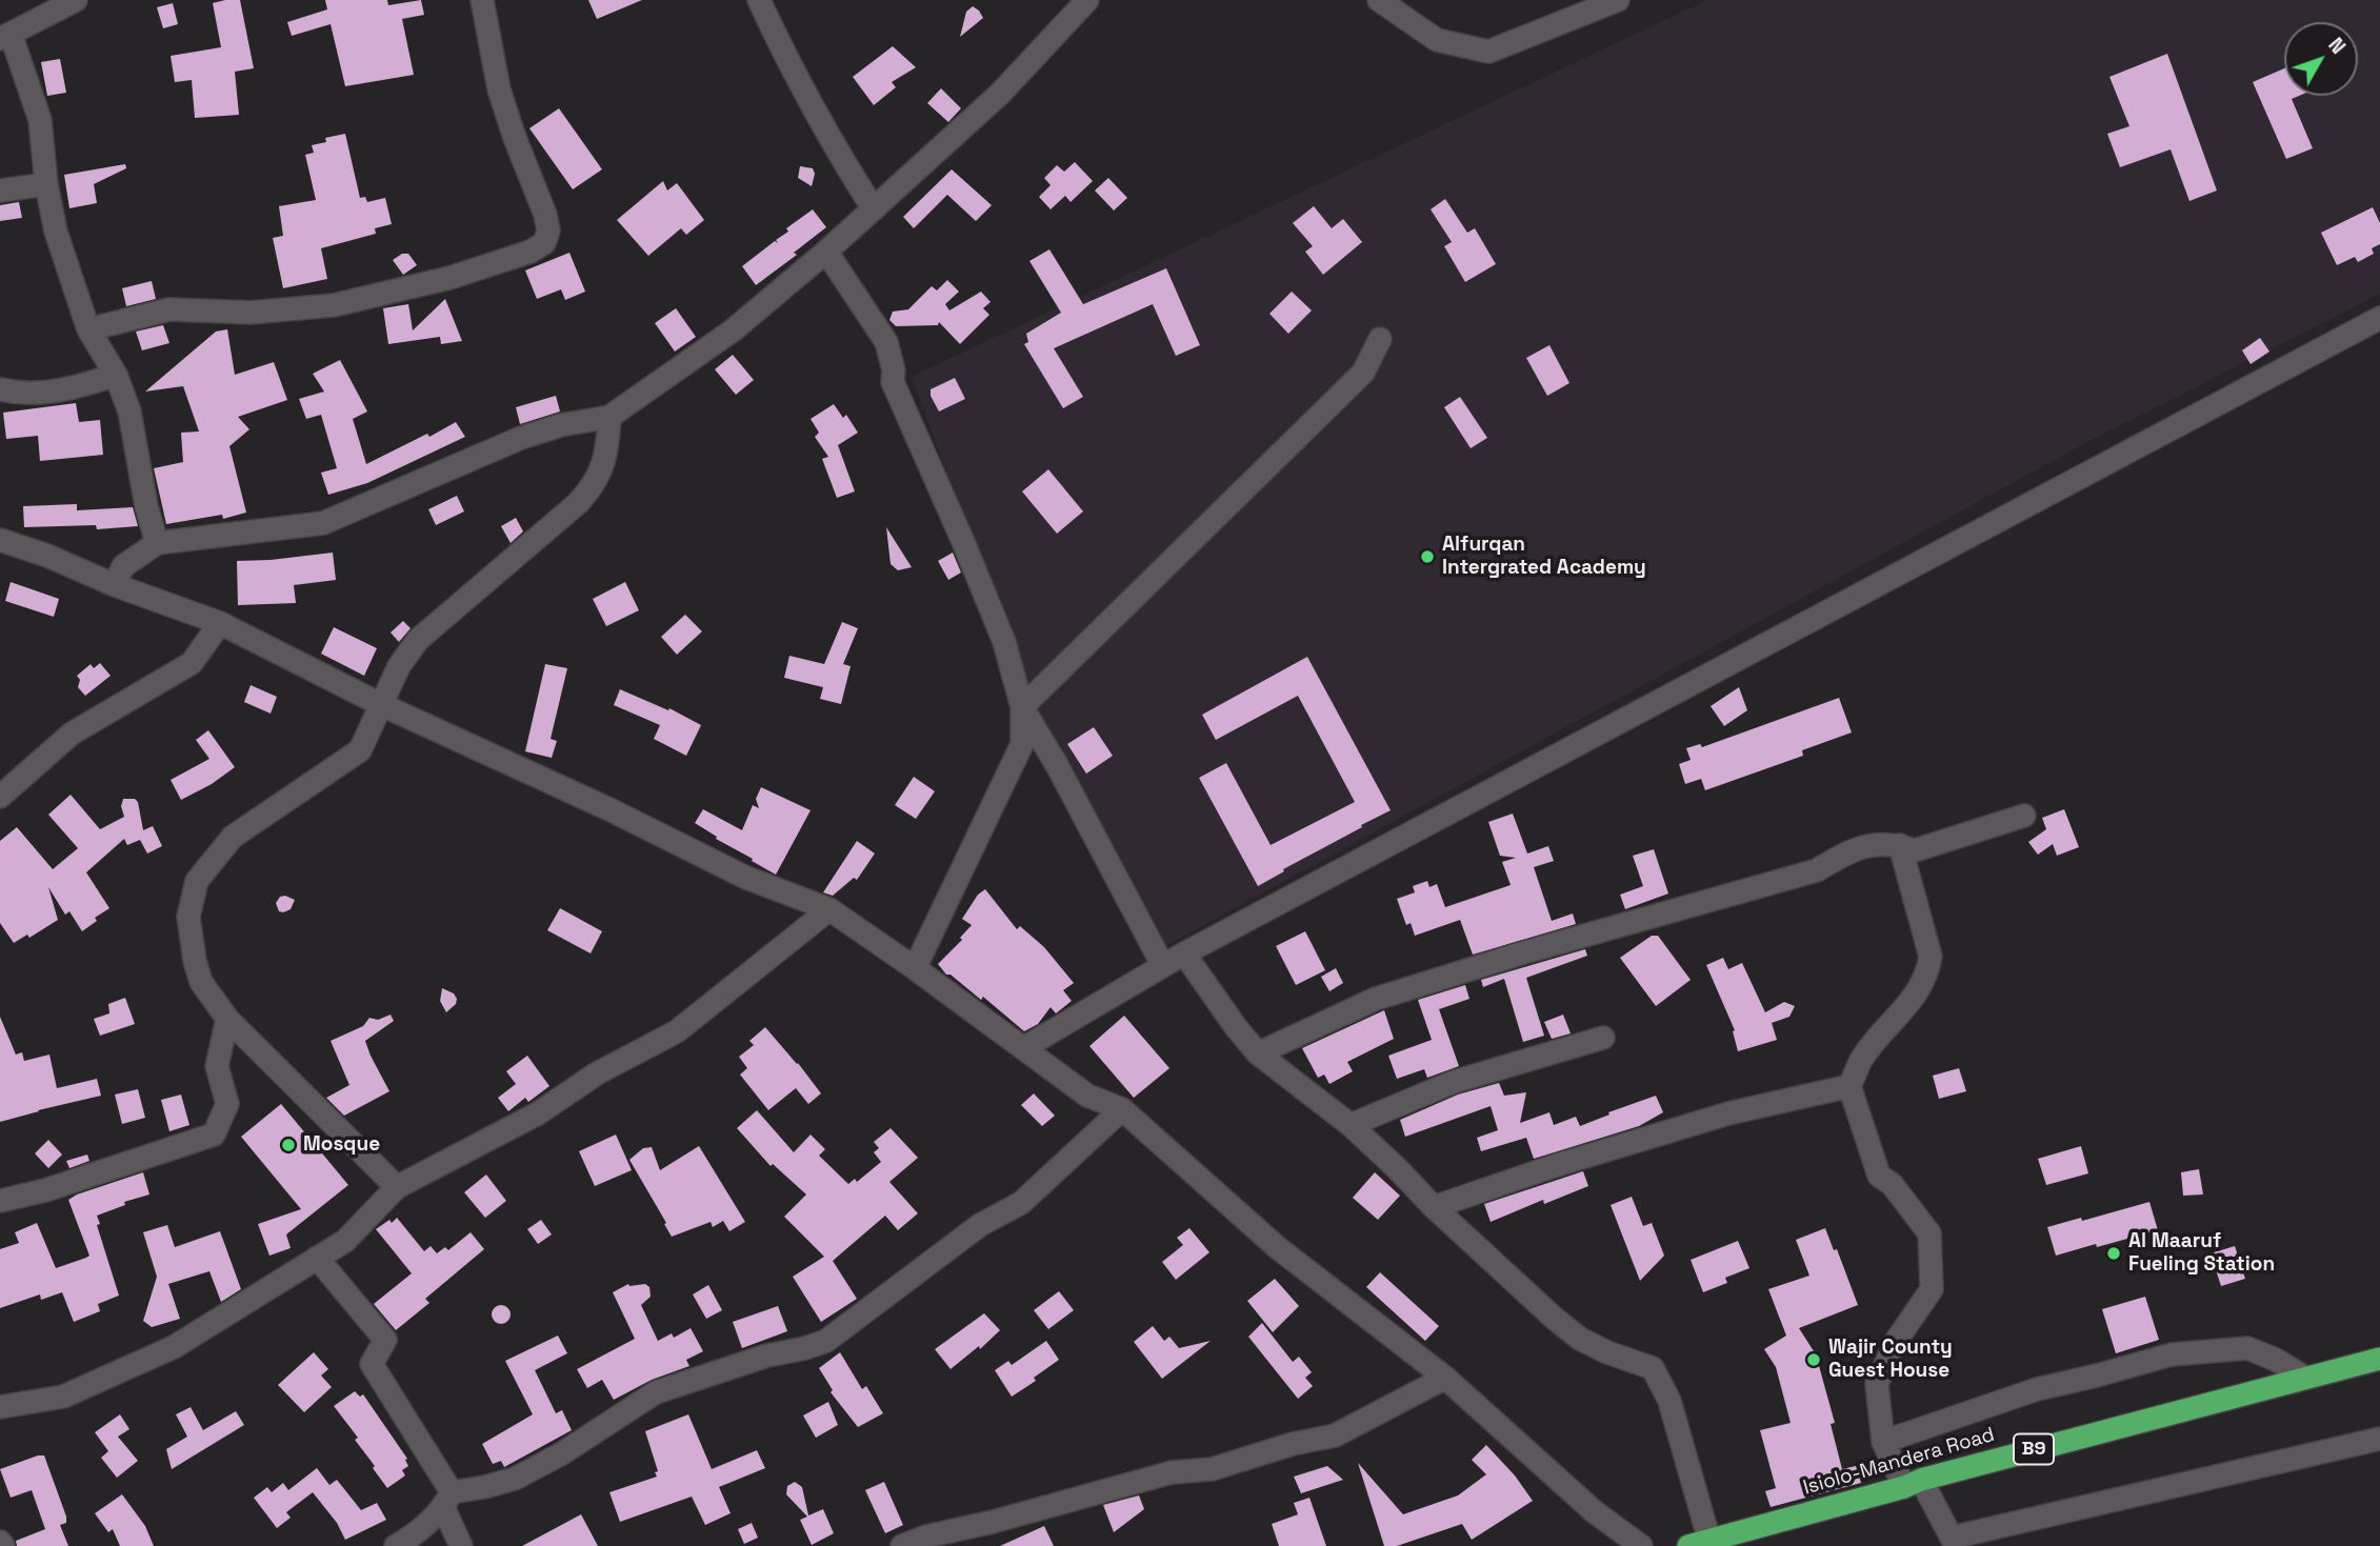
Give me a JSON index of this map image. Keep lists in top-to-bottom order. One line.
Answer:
{"streets":{"highway":["B9","Isiolo-Mandera Road"]},"places":["Alfurqan Intergrated Academy","Mosque","Al Maaruf Fueling Station","Wajir County Guest House"],"north":"top right"}
